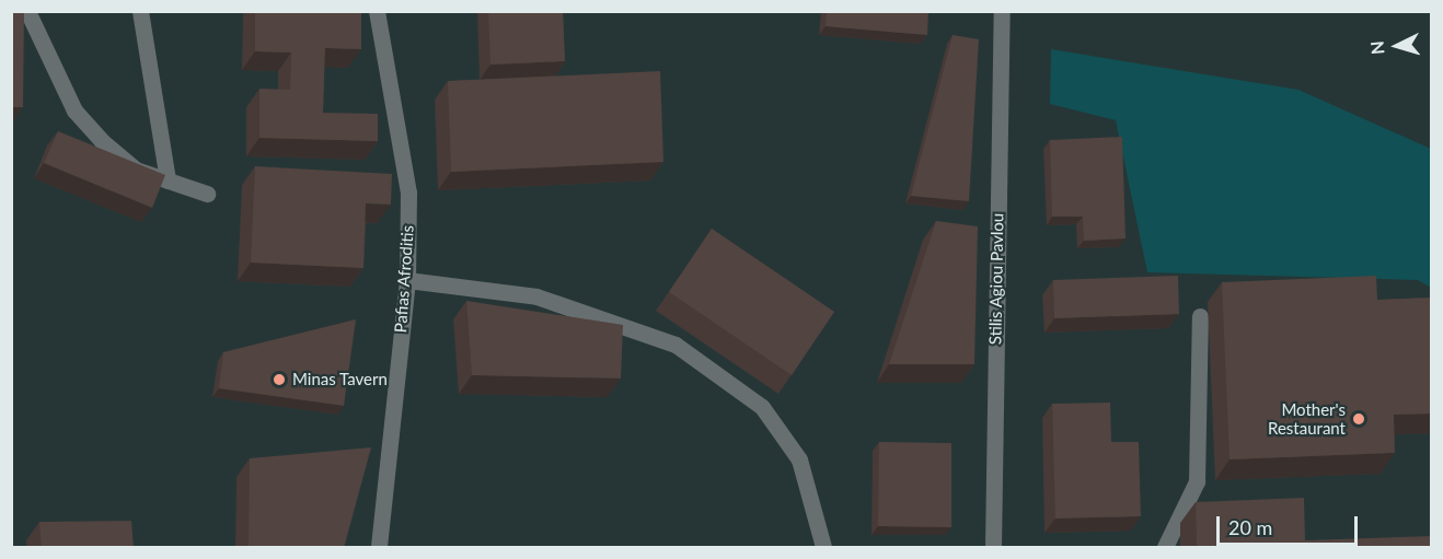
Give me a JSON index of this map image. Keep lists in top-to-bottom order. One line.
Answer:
{"streets":{"street":["Pafias Afroditis","Stilis Agiou Pavlou"]},"places":["Minas Tavern","Mother's Restaurant"],"scale_bar":"20 m","north":"left"}
